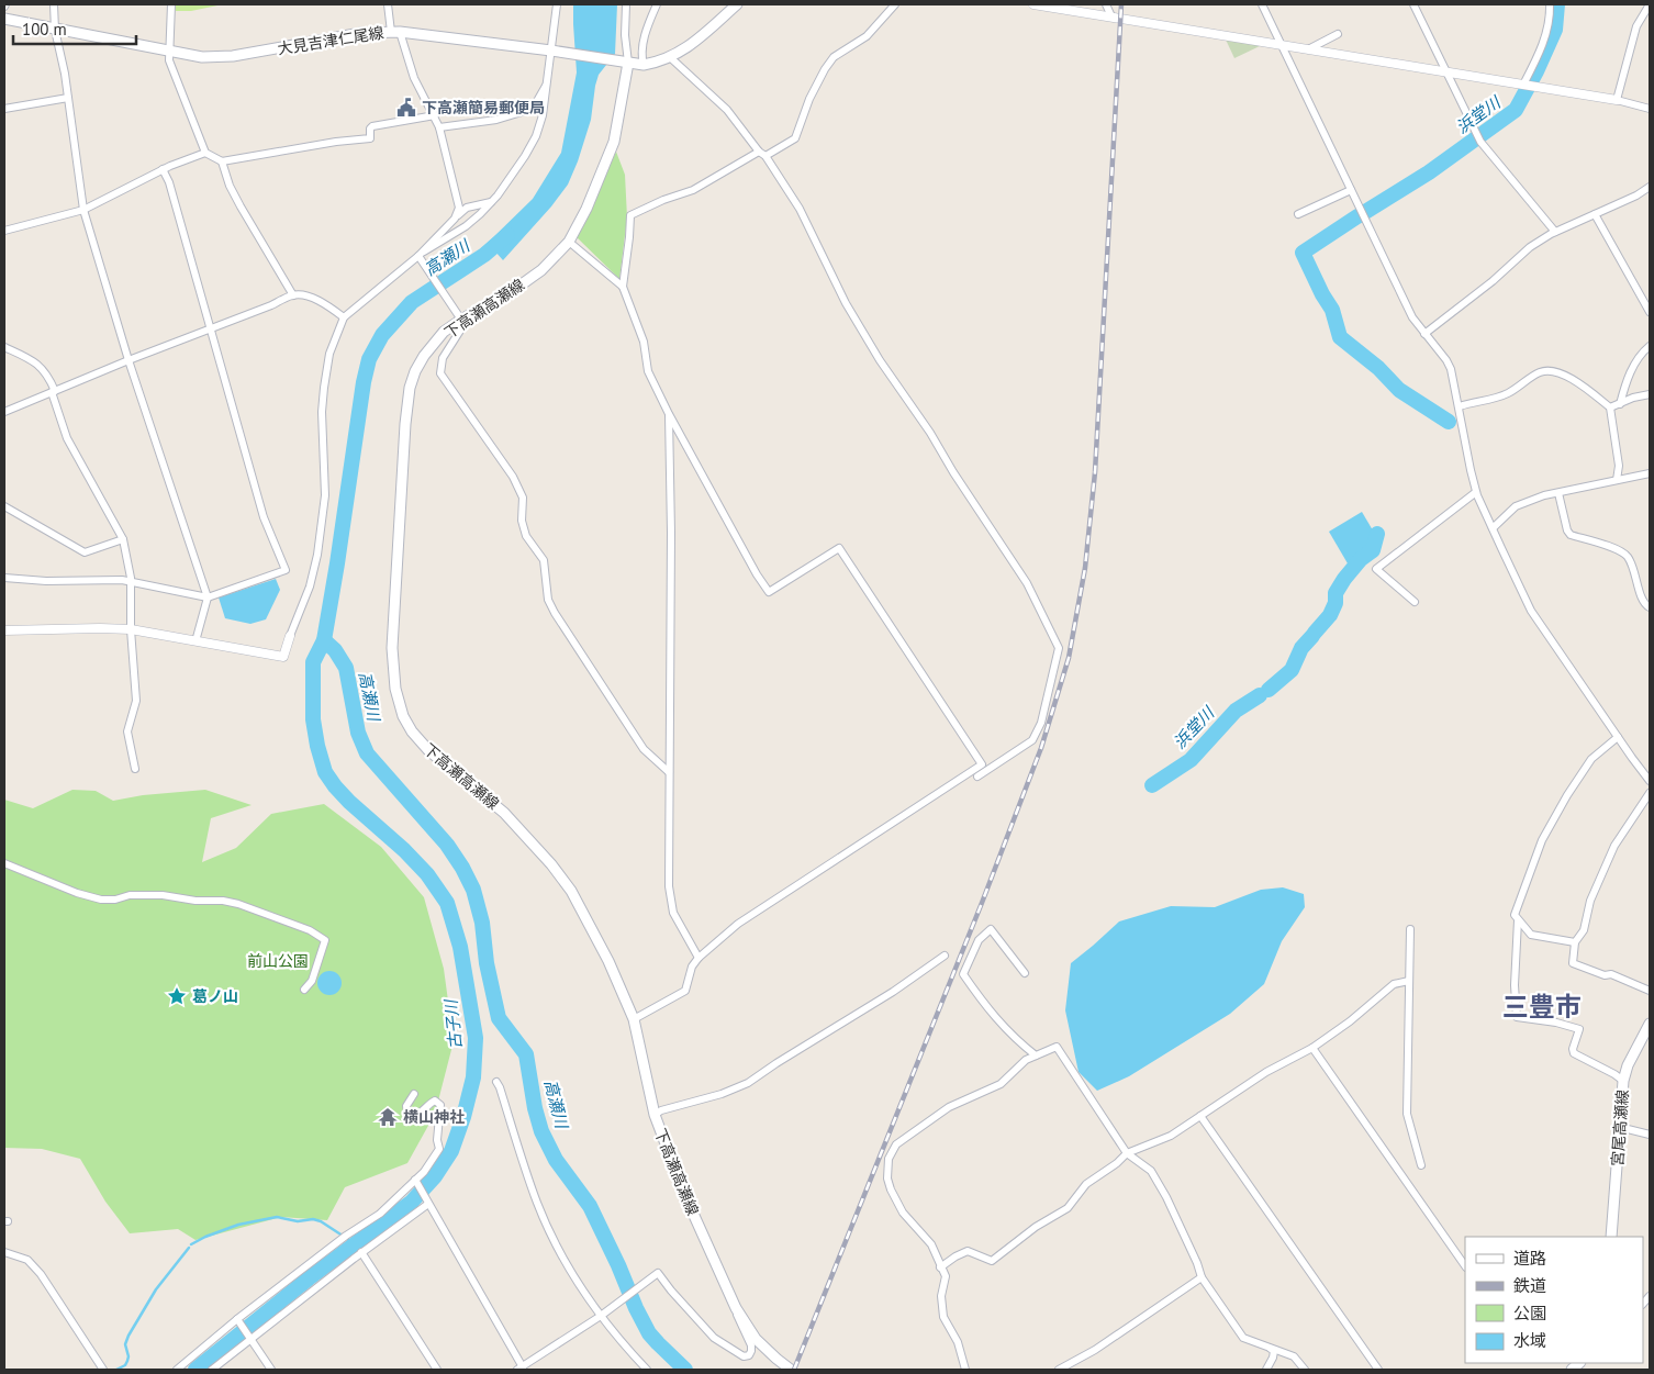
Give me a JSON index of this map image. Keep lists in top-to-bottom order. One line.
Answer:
{"streets":{"main road":["大見吉津仁尾線","下高瀬高瀬線","宮尾高瀬線"]},"crossings":[["大見吉津仁尾線","下高瀬高瀬線"]],"districts":["三豊市"],"water":["浜堂川","高瀬川","古子川"],"parks":["前山公園"],"places":{"public building":["下高瀬簡易郵便局"],"place":["葛ノ山"],"temple":["横山神社"]},"legend":["道路","鉄道","公園","水域"],"scale_bar":"100 m"}
